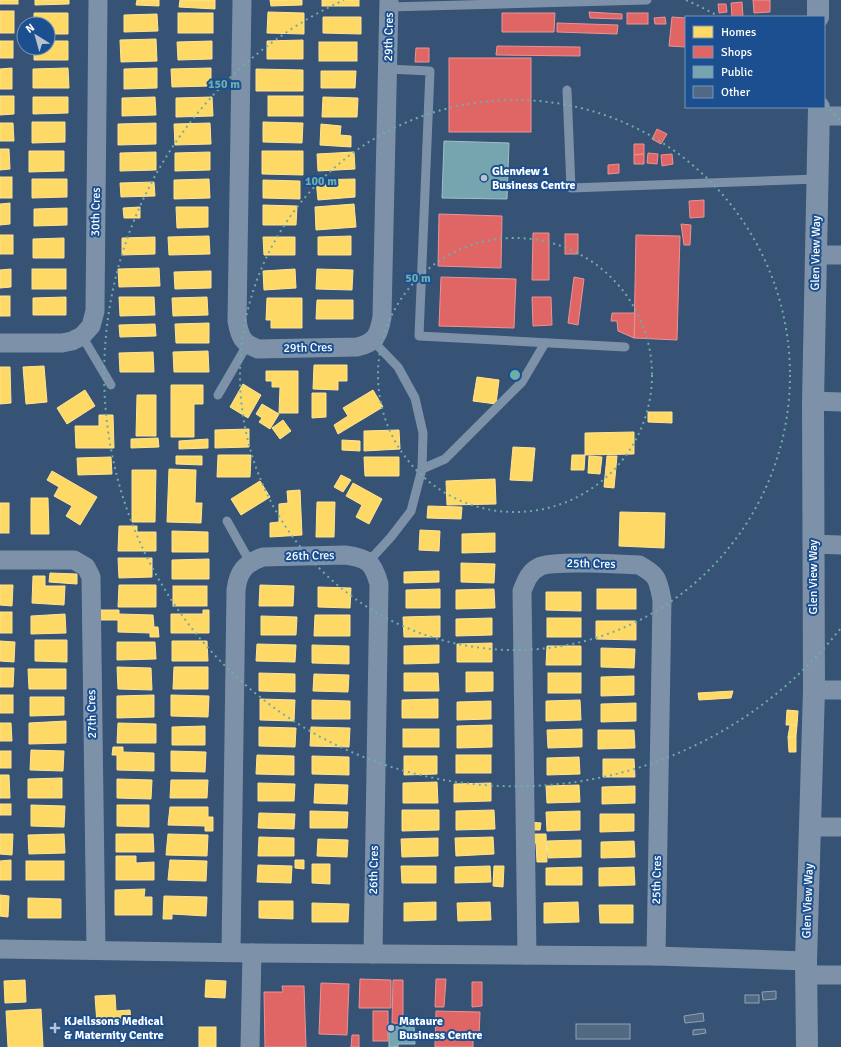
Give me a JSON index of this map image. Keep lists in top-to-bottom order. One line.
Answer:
{"streets":{"street":["29th Cres","30th Cres","Glen View Way","26th Cres","25th Cres","27th Cres"]},"places":{"other":["Glenview 1 Business Centre","Mataure Business Centre"],"health":["KJellssons Medical & Maternity Centre"]},"legend":["Homes","Shops","Public","Other"],"north":"top left","rings":["150 m","100 m","50 m"]}
